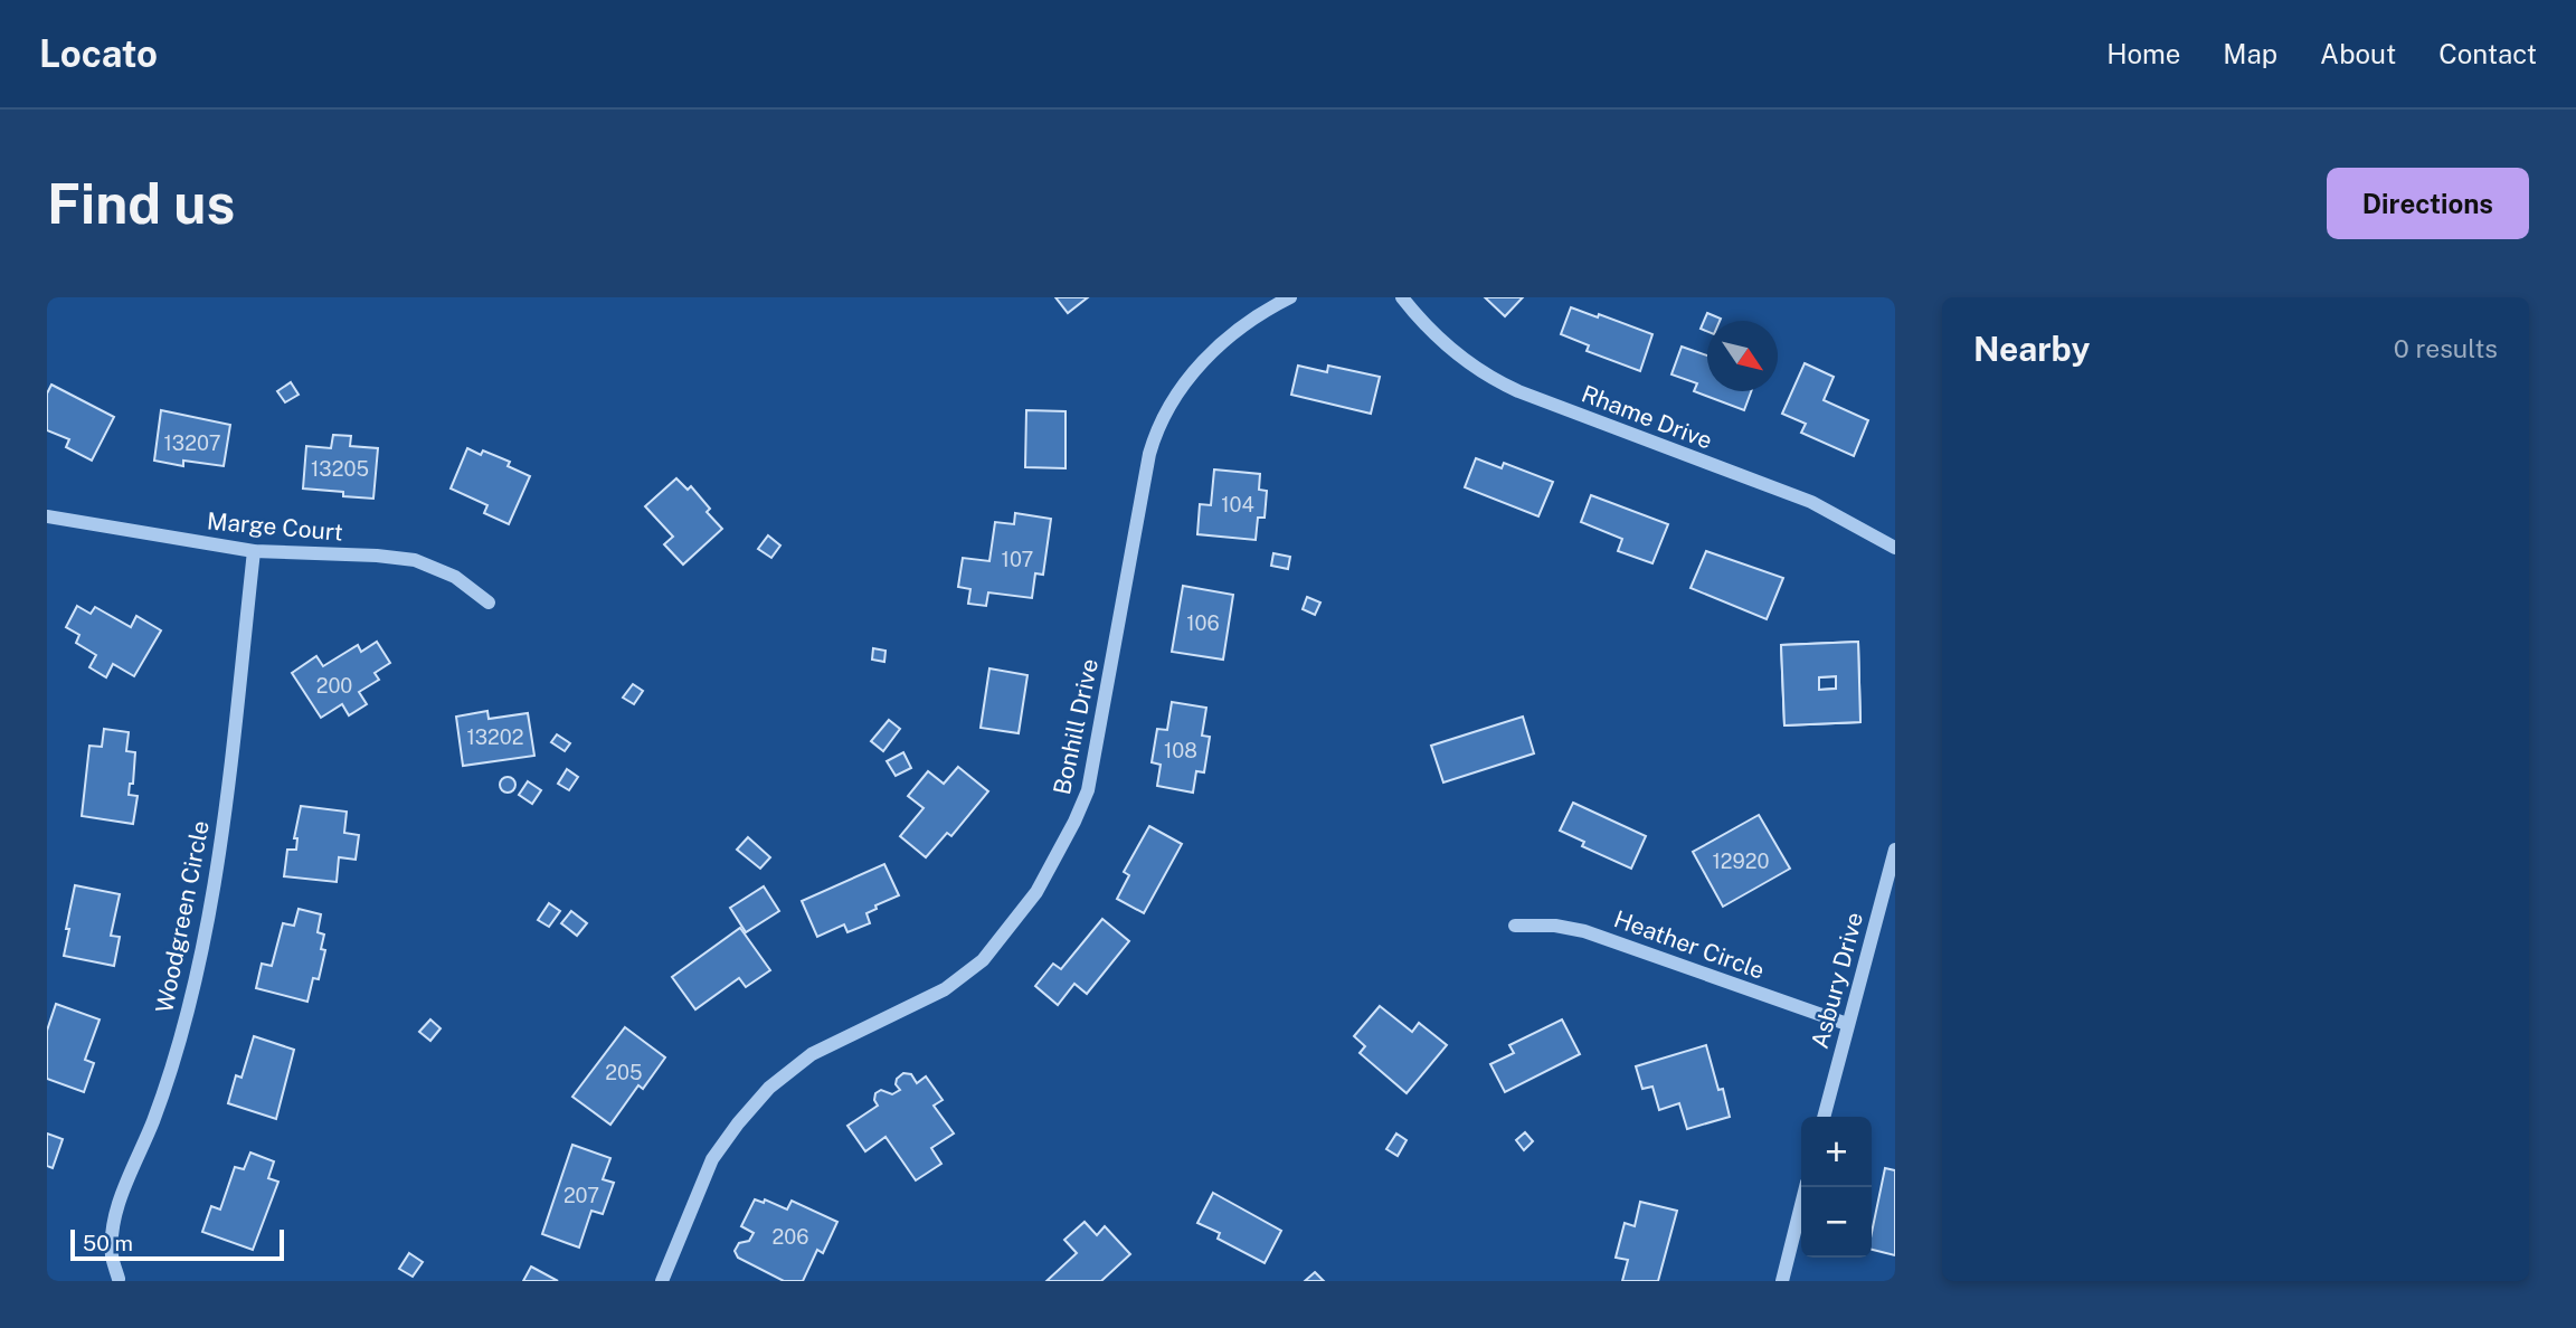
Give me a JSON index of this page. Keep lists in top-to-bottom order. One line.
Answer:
{"streets":{"street":["Rhame Drive","Marge Court","Bonhill Drive","Woodgreen Circle","Heather Circle","Asbury Drive"]},"crossings":[["Marge Court","Woodgreen Circle"],["Heather Circle","Asbury Drive"]],"house_numbers":["13207","13205","104","107","106","200","13202","108","12920","205","207","206"],"scale_bar":"50 m","north":"bottom right","page":{"header":"Locato","nav":["Home","Map","About","Contact"],"buttons":"Directions","title":"Find us","heading":["Nearby","0 results"],"map_buttons":["+","−"],"scale":"50 m"}}
